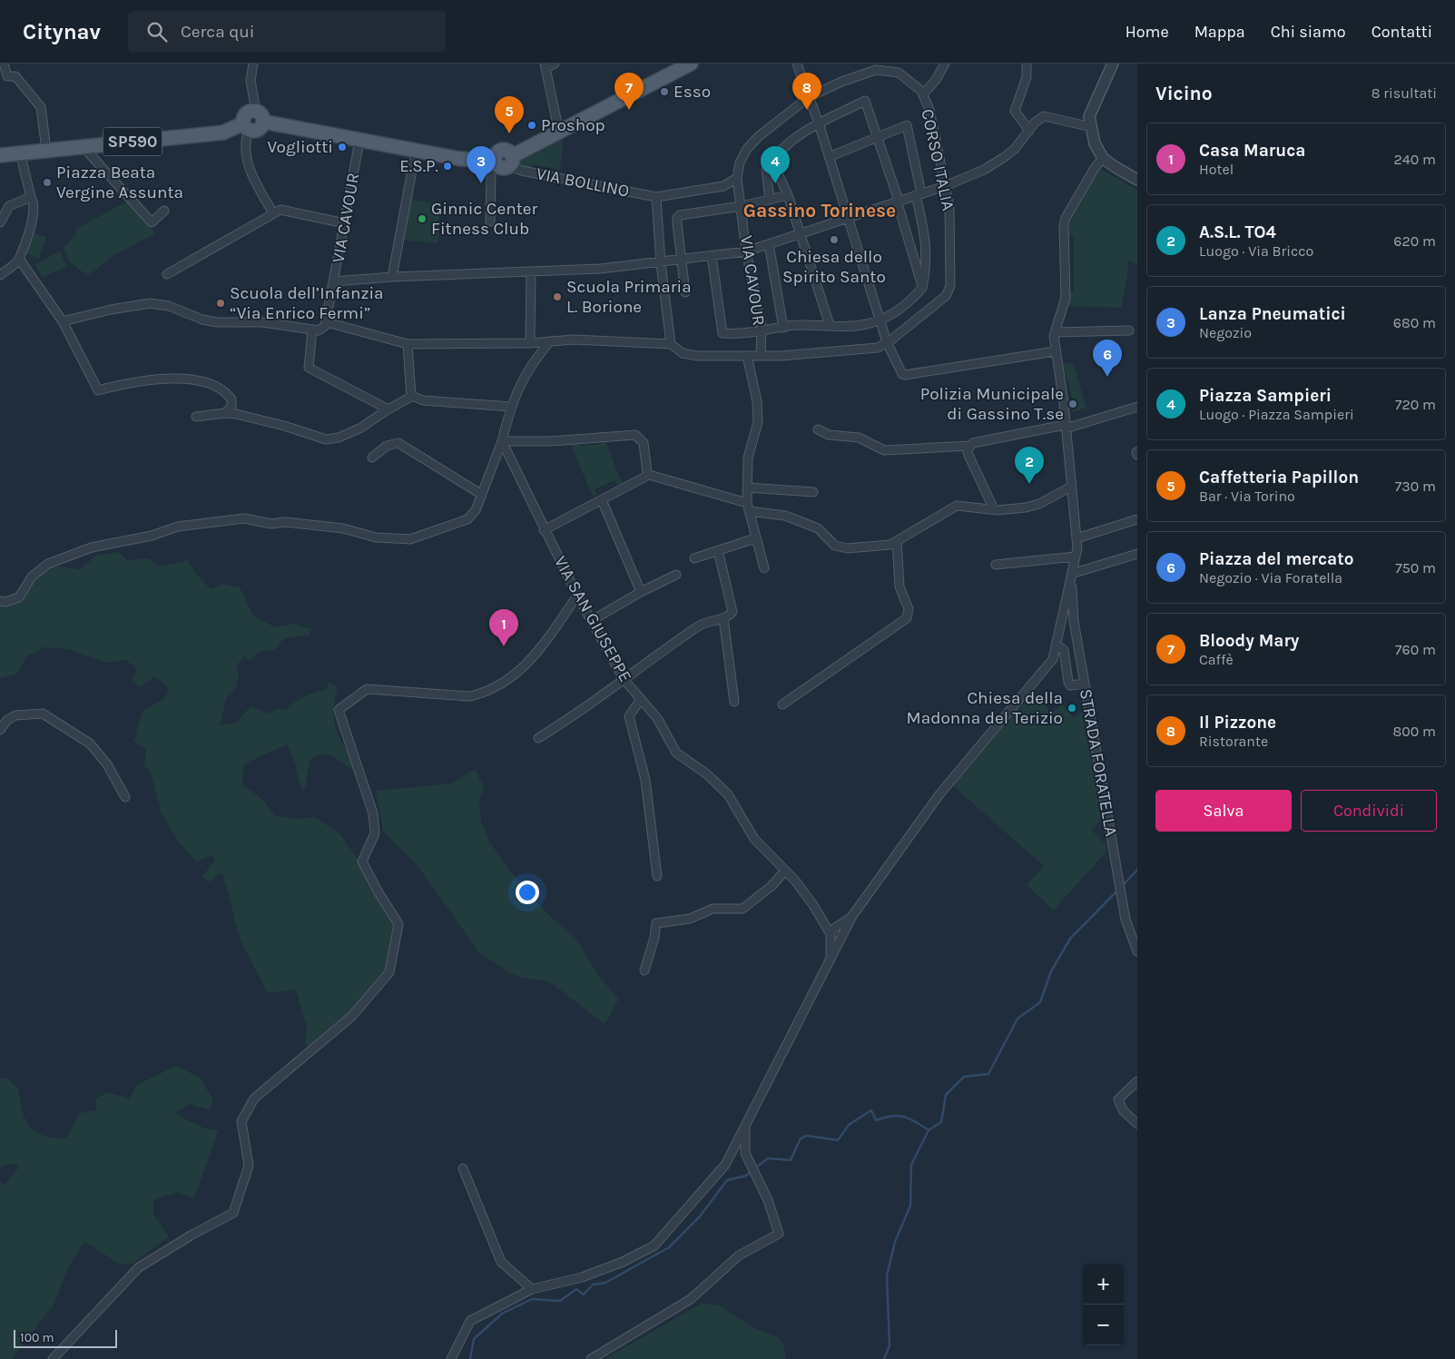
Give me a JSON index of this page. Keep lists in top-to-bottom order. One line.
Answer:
{"streets":{"main road":["SP590"],"street":["CORSO ITALIA","VIA BOLLINO","VIA CAVOUR","VIA SAN GIUSEPPE","STRADA FORATELLA"]},"crossings":[["CORSO ITALIA","VIA CAVOUR"]],"districts":["Gassino Torinese"],"places":["Esso","Proshop","Vogliotti","E.S.P.","Piazza Beata Vergine Assunta","Ginnic Center Fitness Club","Chiesa dello Spirito Santo","Scuola Primaria L. Borione","Scuola dell’Infanzia “Via Enrico Fermi”","Polizia Municipale di Gassino T.se","Chiesa della Madonna del Terizio"],"scale_bar":"100 m","page":{"header":"Citynav","search":"Cerca qui","nav":["Home","Mappa","Chi siamo","Contatti"],"heading":["Vicino","8 risultati"],"pins":["7","8","5","3","4","6","2","1"],"list":[{"mark":"1","name":"Casa Maruca","note":"Hotel","value":"240 m"},{"mark":"2","name":"A.S.L. TO4","note":"Luogo · Via Bricco","value":"620 m"},{"mark":"3","name":"Lanza Pneumatici","note":"Negozio","value":"680 m"},{"mark":"4","name":"Piazza Sampieri","note":"Luogo · Piazza Sampieri","value":"720 m"},{"mark":"5","name":"Caffetteria Papillon","note":"Bar · Via Torino","value":"730 m"},{"mark":"6","name":"Piazza del mercato","note":"Negozio · Via Foratella","value":"750 m"},{"mark":"7","name":"Bloody Mary","note":"Caffè","value":"760 m"},{"mark":"8","name":"Il Pizzone","note":"Ristorante","value":"800 m"}],"buttons":["Salva","Condividi"],"map_buttons":["+","−"],"scale":"100 m"}}
